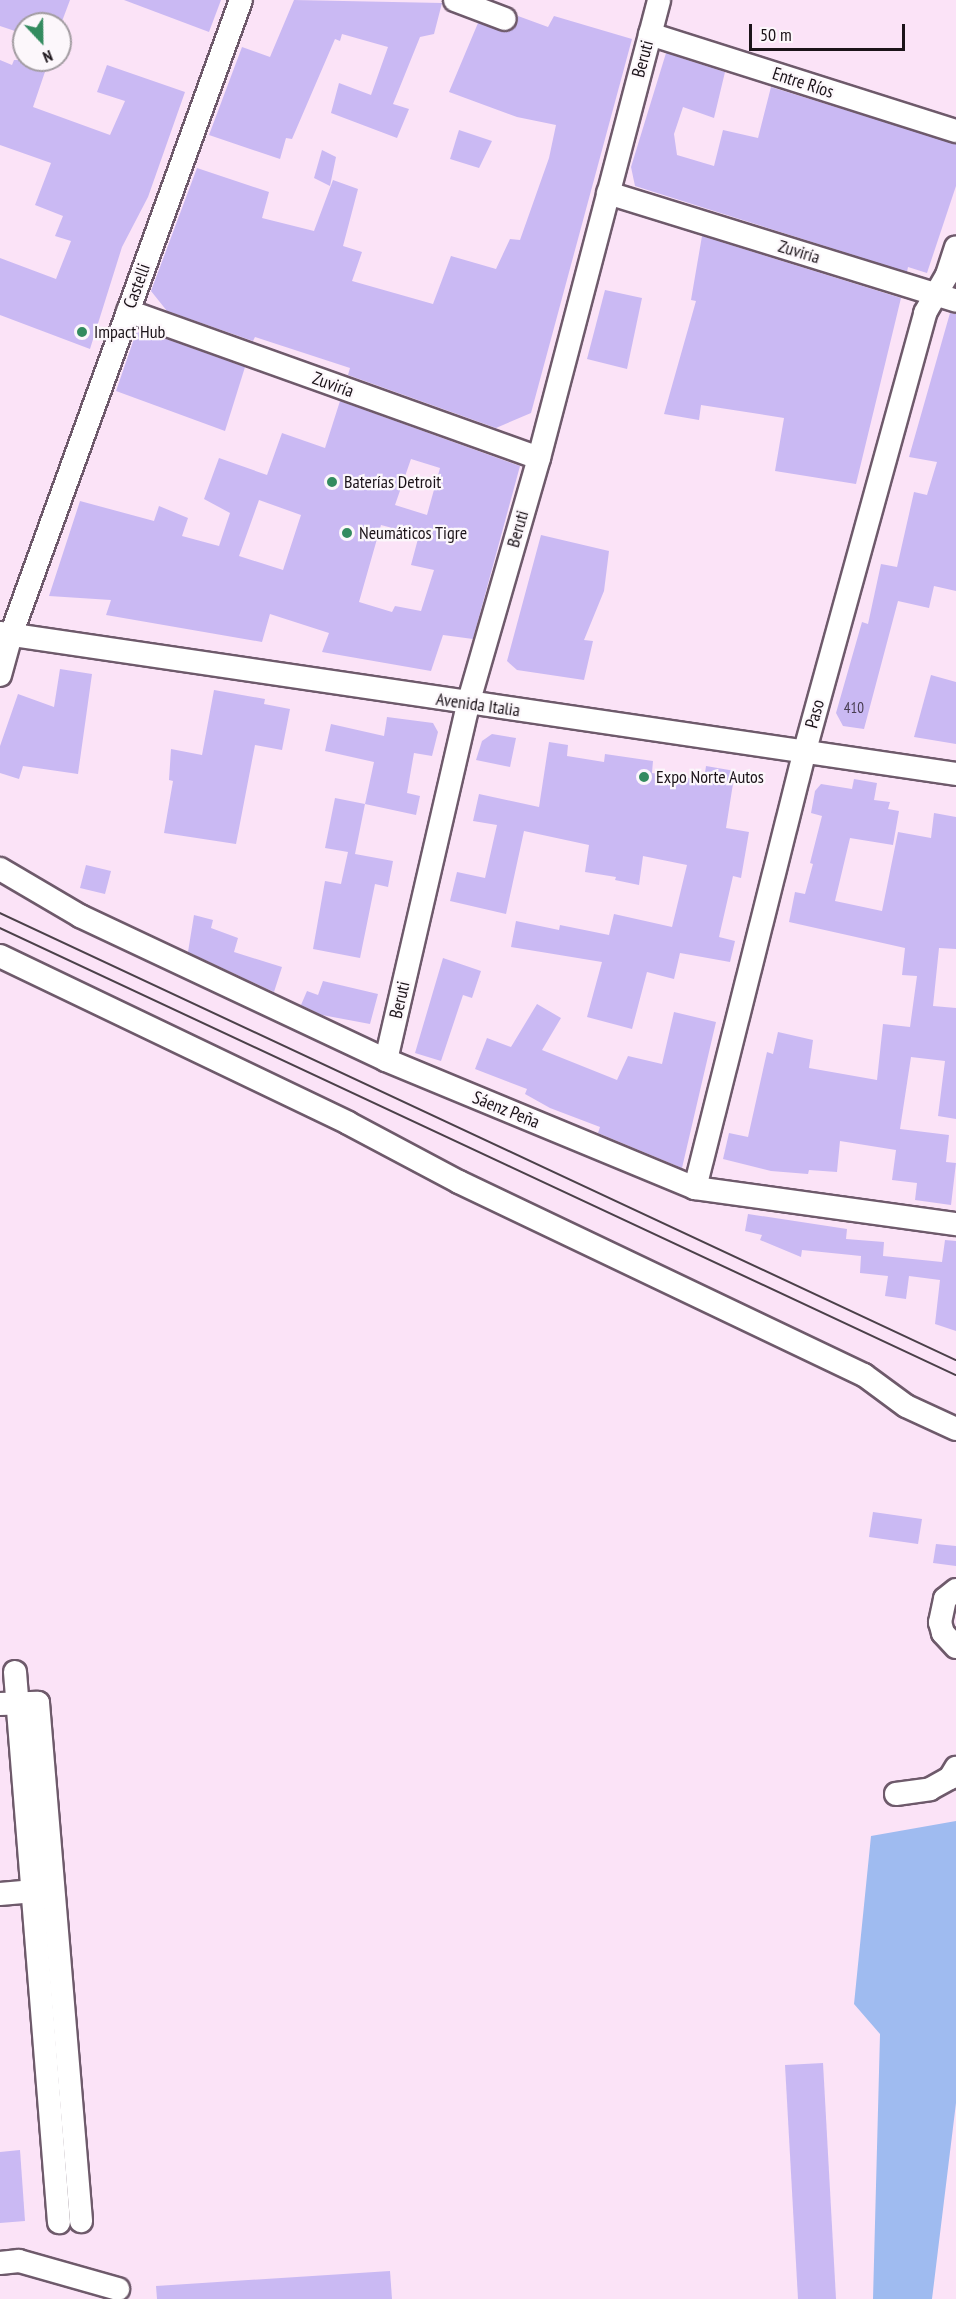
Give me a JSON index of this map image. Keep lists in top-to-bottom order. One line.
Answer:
{"streets":{"street":["Beruti","Entre Ríos","Zuviría","Castelli","Avenida Italia","Paso","Sáenz Peña"]},"crossings":[["Beruti","Entre Ríos"],["Beruti","Zuviría"],["Beruti","Avenida Italia"],["Beruti","Sáenz Peña"],["Zuviría","Castelli"],["Zuviría","Paso"],["Castelli","Avenida Italia"],["Avenida Italia","Paso"],["Paso","Sáenz Peña"]],"places":["Impact Hub","Baterías Detroit","Neumáticos Tigre","Expo Norte Autos"],"house_numbers":["410"],"scale_bar":"50 m","north":"bottom"}
